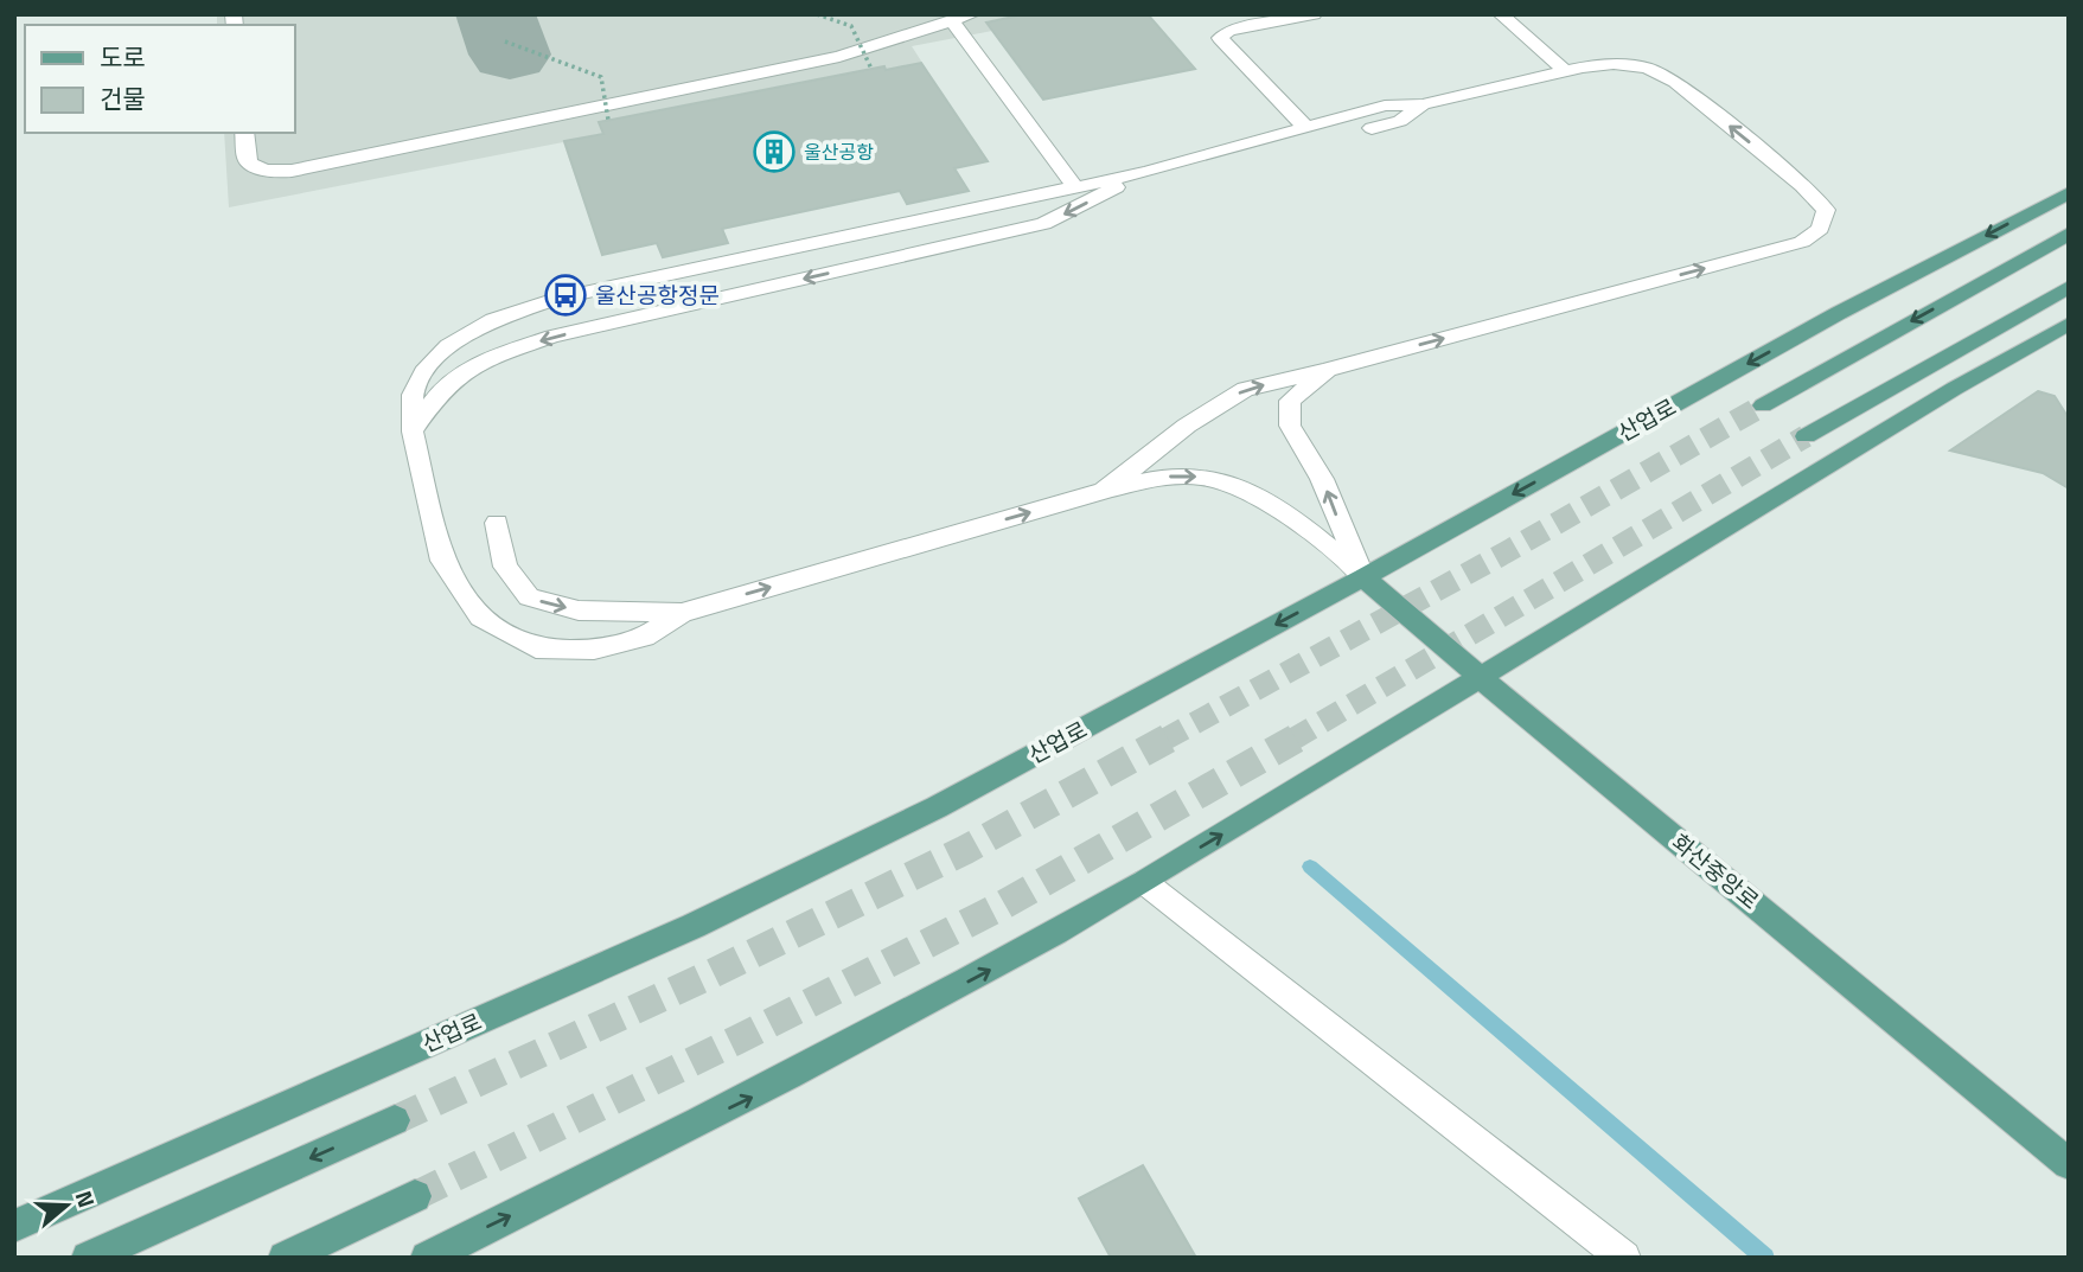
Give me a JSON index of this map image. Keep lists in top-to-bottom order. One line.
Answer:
{"streets":{"main road":["산업로","화산중앙로"]},"crossings":[["산업로","화산중앙로"]],"places":{"building":["울산공항"],"bus stop":["울산공항정문"]},"legend":["도로","건물"],"north":"right"}
